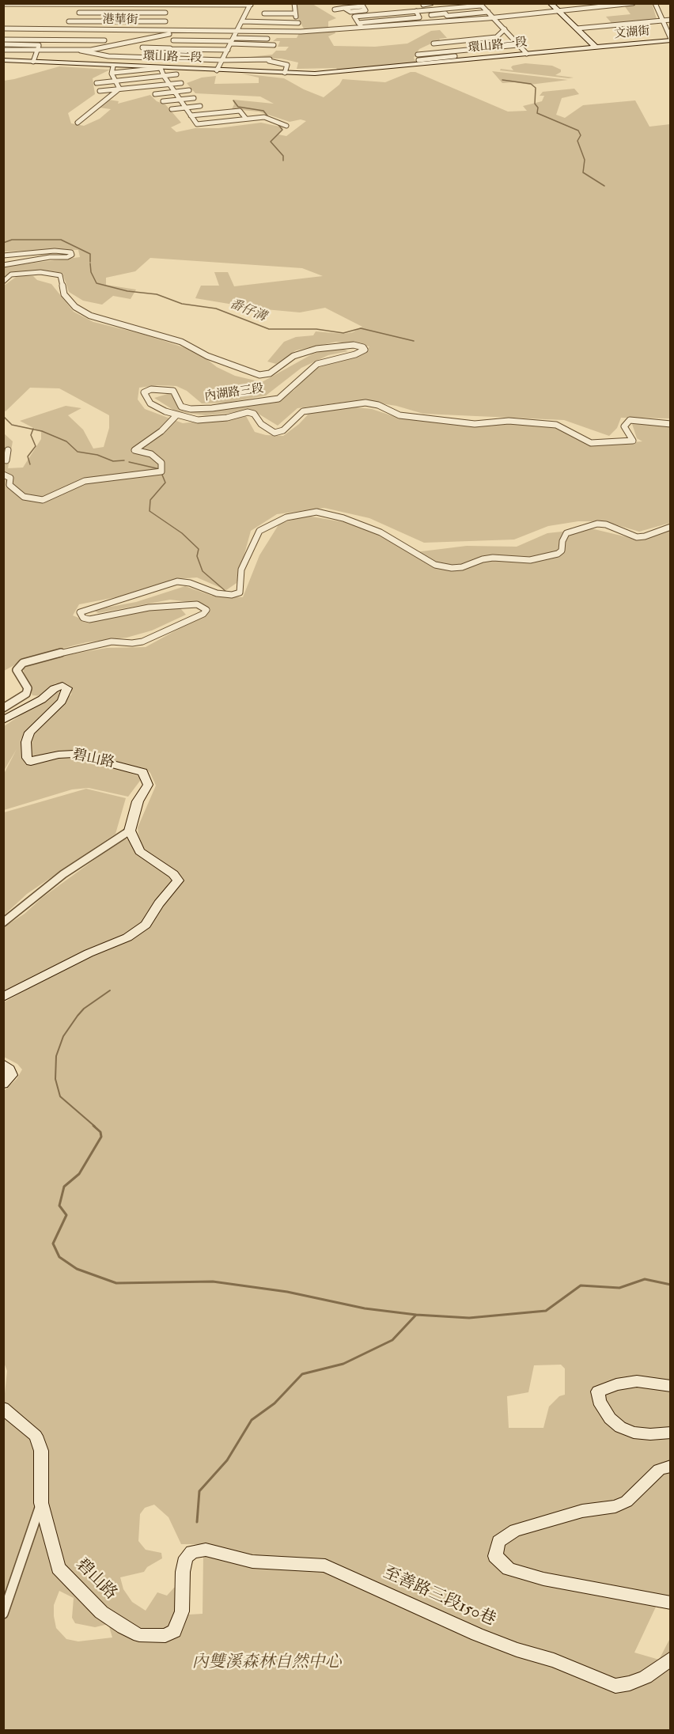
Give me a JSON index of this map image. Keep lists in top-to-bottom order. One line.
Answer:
{"streets":{"street":["港華街","文湖街","環山路一段","環山路二段","內湖路三段","碧山路","至善路三段150巷"]},"crossings":[["文湖街","環山路一段"],["環山路一段","環山路二段"],["碧山路","至善路三段150巷"]],"water":["番仔溝"],"parks":["內雙溪森林自然中心"]}
